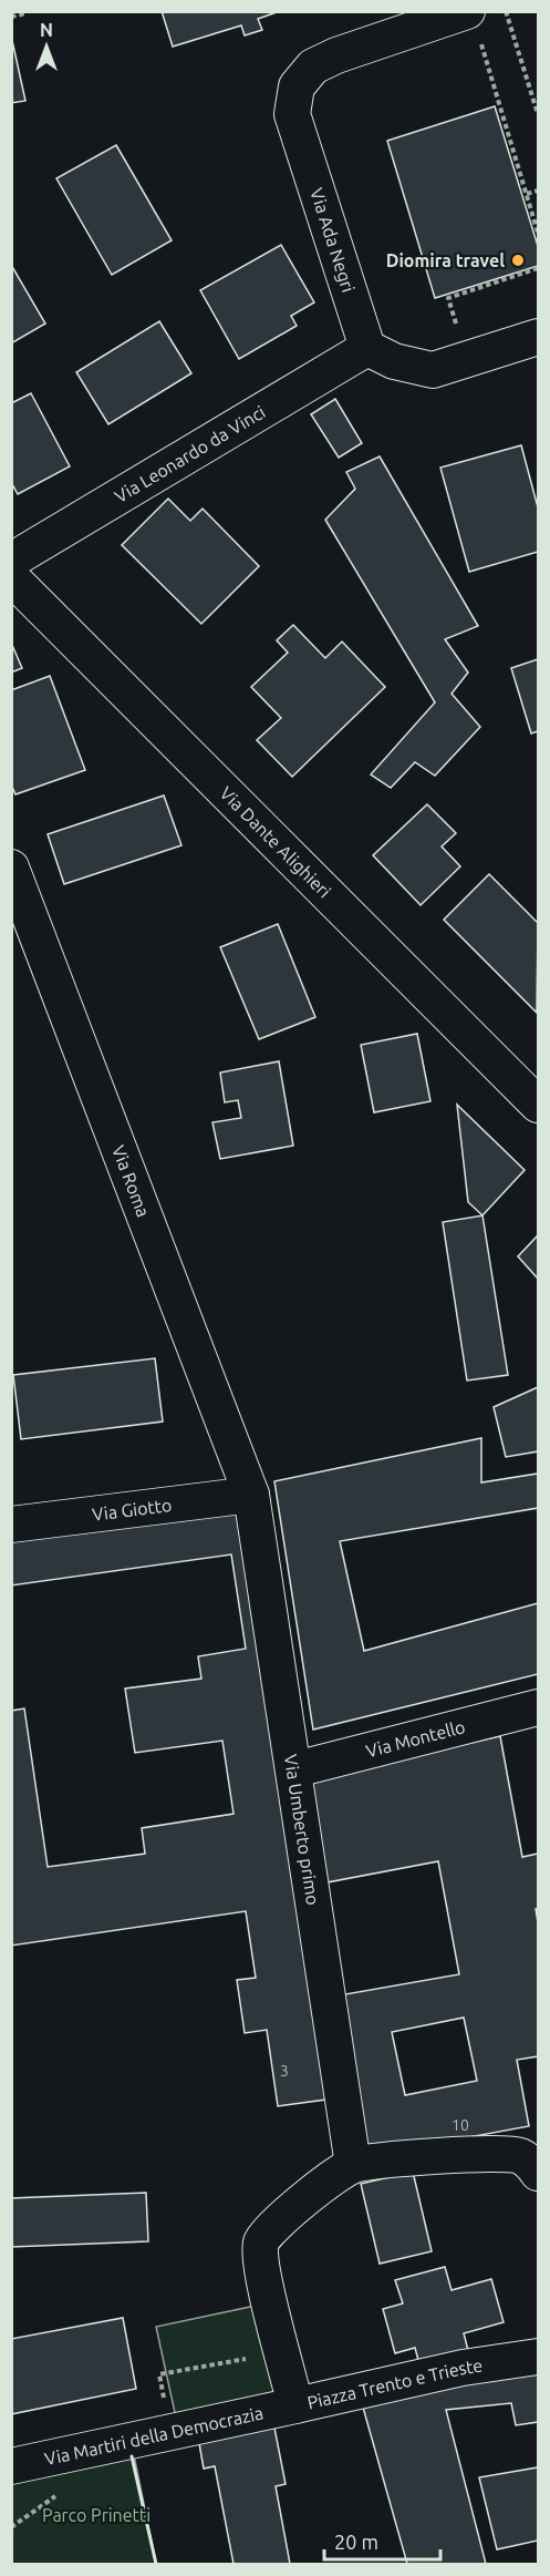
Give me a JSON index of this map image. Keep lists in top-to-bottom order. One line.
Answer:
{"streets":{"street":["Via Ada Negri","Via Leonardo da Vinci","Via Dante Alighieri","Via Roma","Via Giotto","Via Montello","Via Umberto primo","Piazza Trento e Trieste","Via Martiri della Democrazia"]},"crossings":[["Via Ada Negri","Via Leonardo da Vinci"],["Via Roma","Via Giotto"],["Via Roma","Via Umberto primo"],["Via Giotto","Via Umberto primo"],["Via Montello","Via Umberto primo"],["Via Umberto primo","Piazza Trento e Trieste"],["Piazza Trento e Trieste","Via Martiri della Democrazia"]],"parks":["Parco Prinetti"],"places":["Diomira travel"],"house_numbers":["3","10"],"scale_bar":"20 m","north":"top"}
